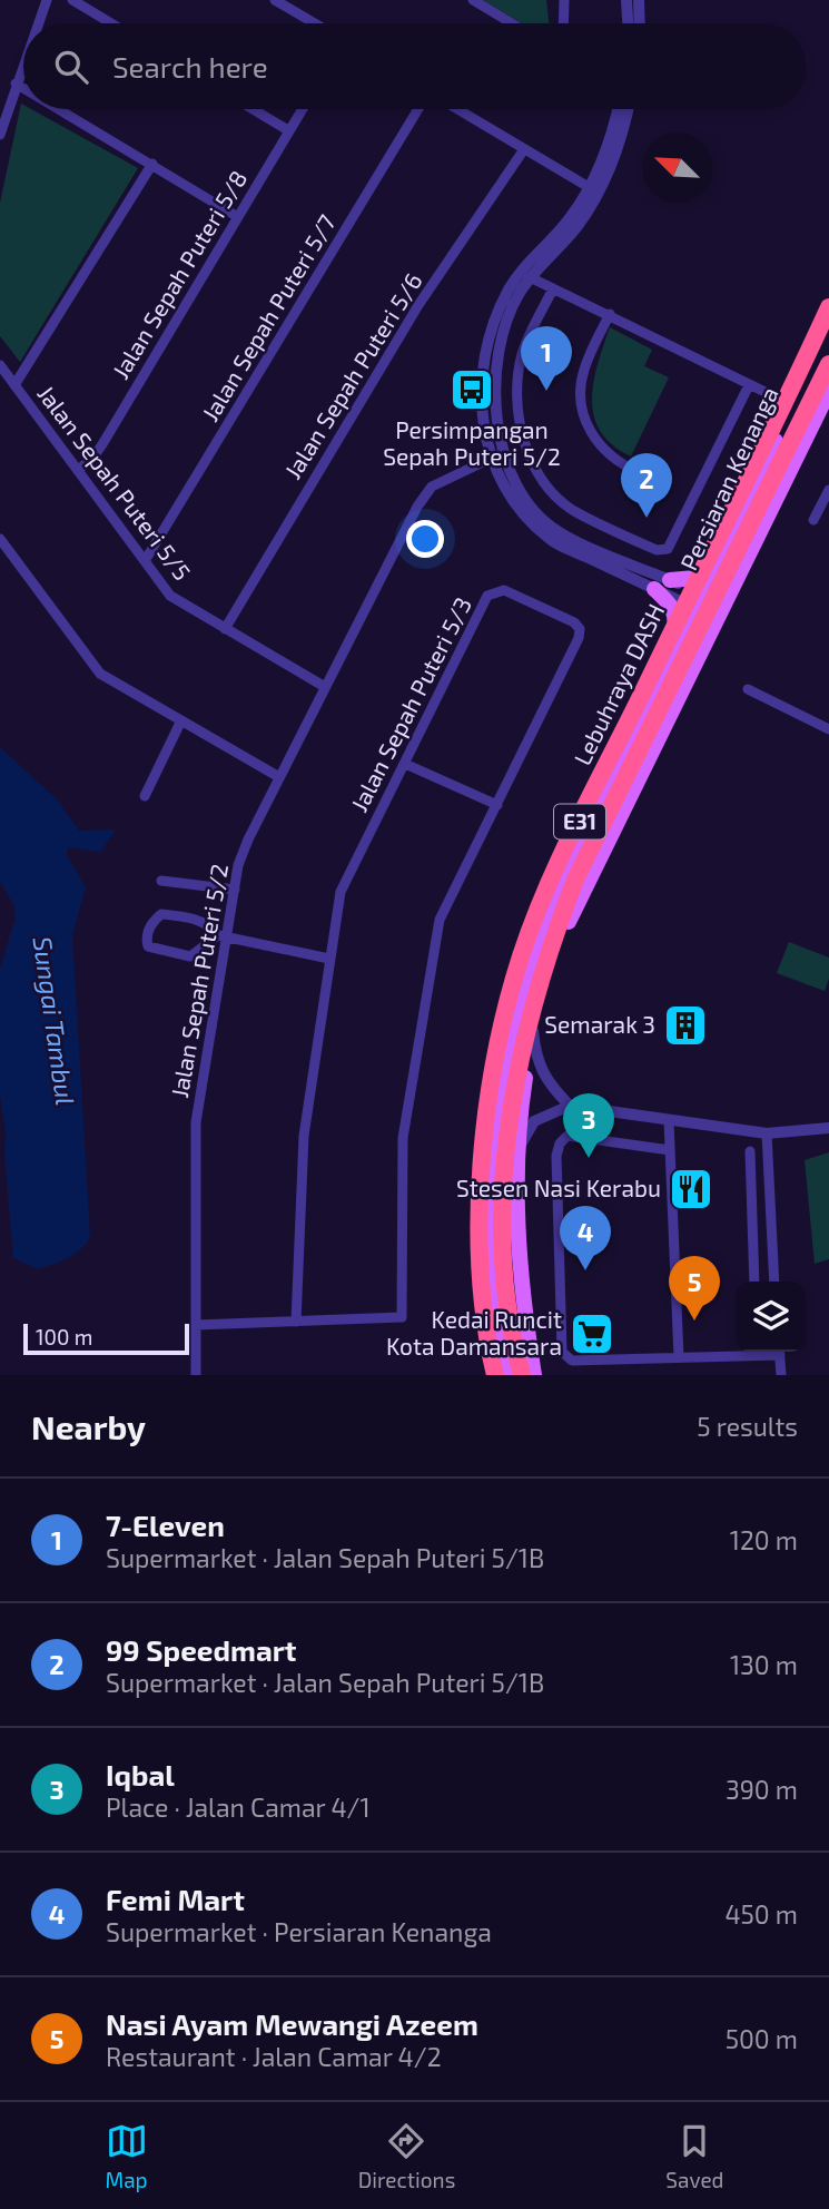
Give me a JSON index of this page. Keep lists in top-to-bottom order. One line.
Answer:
{"streets":{"highway":["Lebuhraya DASH","E31"],"main road":["Persiaran Kenanga"],"street":["Jalan Sepah Puteri 5/8","Jalan Sepah Puteri 5/7","Jalan Sepah Puteri 5/6","Jalan Sepah Puteri 5/5","Jalan Sepah Puteri 5/3","Jalan Sepah Puteri 5/2"]},"crossings":[["Jalan Sepah Puteri 5/8","Jalan Sepah Puteri 5/5"],["Jalan Sepah Puteri 5/7","Jalan Sepah Puteri 5/5"],["Jalan Sepah Puteri 5/6","Jalan Sepah Puteri 5/5"],["Persiaran Kenanga","Lebuhraya DASH"],["Jalan Sepah Puteri 5/5","Jalan Sepah Puteri 5/2"]],"water":["Sungai Tambul"],"places":{"bus stop":["Persimpangan Sepah Puteri 5/2"],"building":["Semarak 3"],"restaurant":["Stesen Nasi Kerabu"],"supermarket":["Kedai Runcit Kota Damansara"]},"scale_bar":"100 m","north":"top left","page":{"search":"Search here","pins":["1","2","3","4","5"],"scale":"100 m","heading":["Nearby","5 results"],"list":[{"mark":"1","name":"7-Eleven","note":"Supermarket · Jalan Sepah Puteri 5/1B","value":"120 m"},{"mark":"2","name":"99 Speedmart","note":"Supermarket · Jalan Sepah Puteri 5/1B","value":"130 m"},{"mark":"3","name":"Iqbal","note":"Place · Jalan Camar 4/1","value":"390 m"},{"mark":"4","name":"Femi Mart","note":"Supermarket · Persiaran Kenanga","value":"450 m"},{"mark":"5","name":"Nasi Ayam Mewangi Azeem","note":"Restaurant · Jalan Camar 4/2","value":"500 m"}],"nav":["Map","Directions","Saved"]}}
